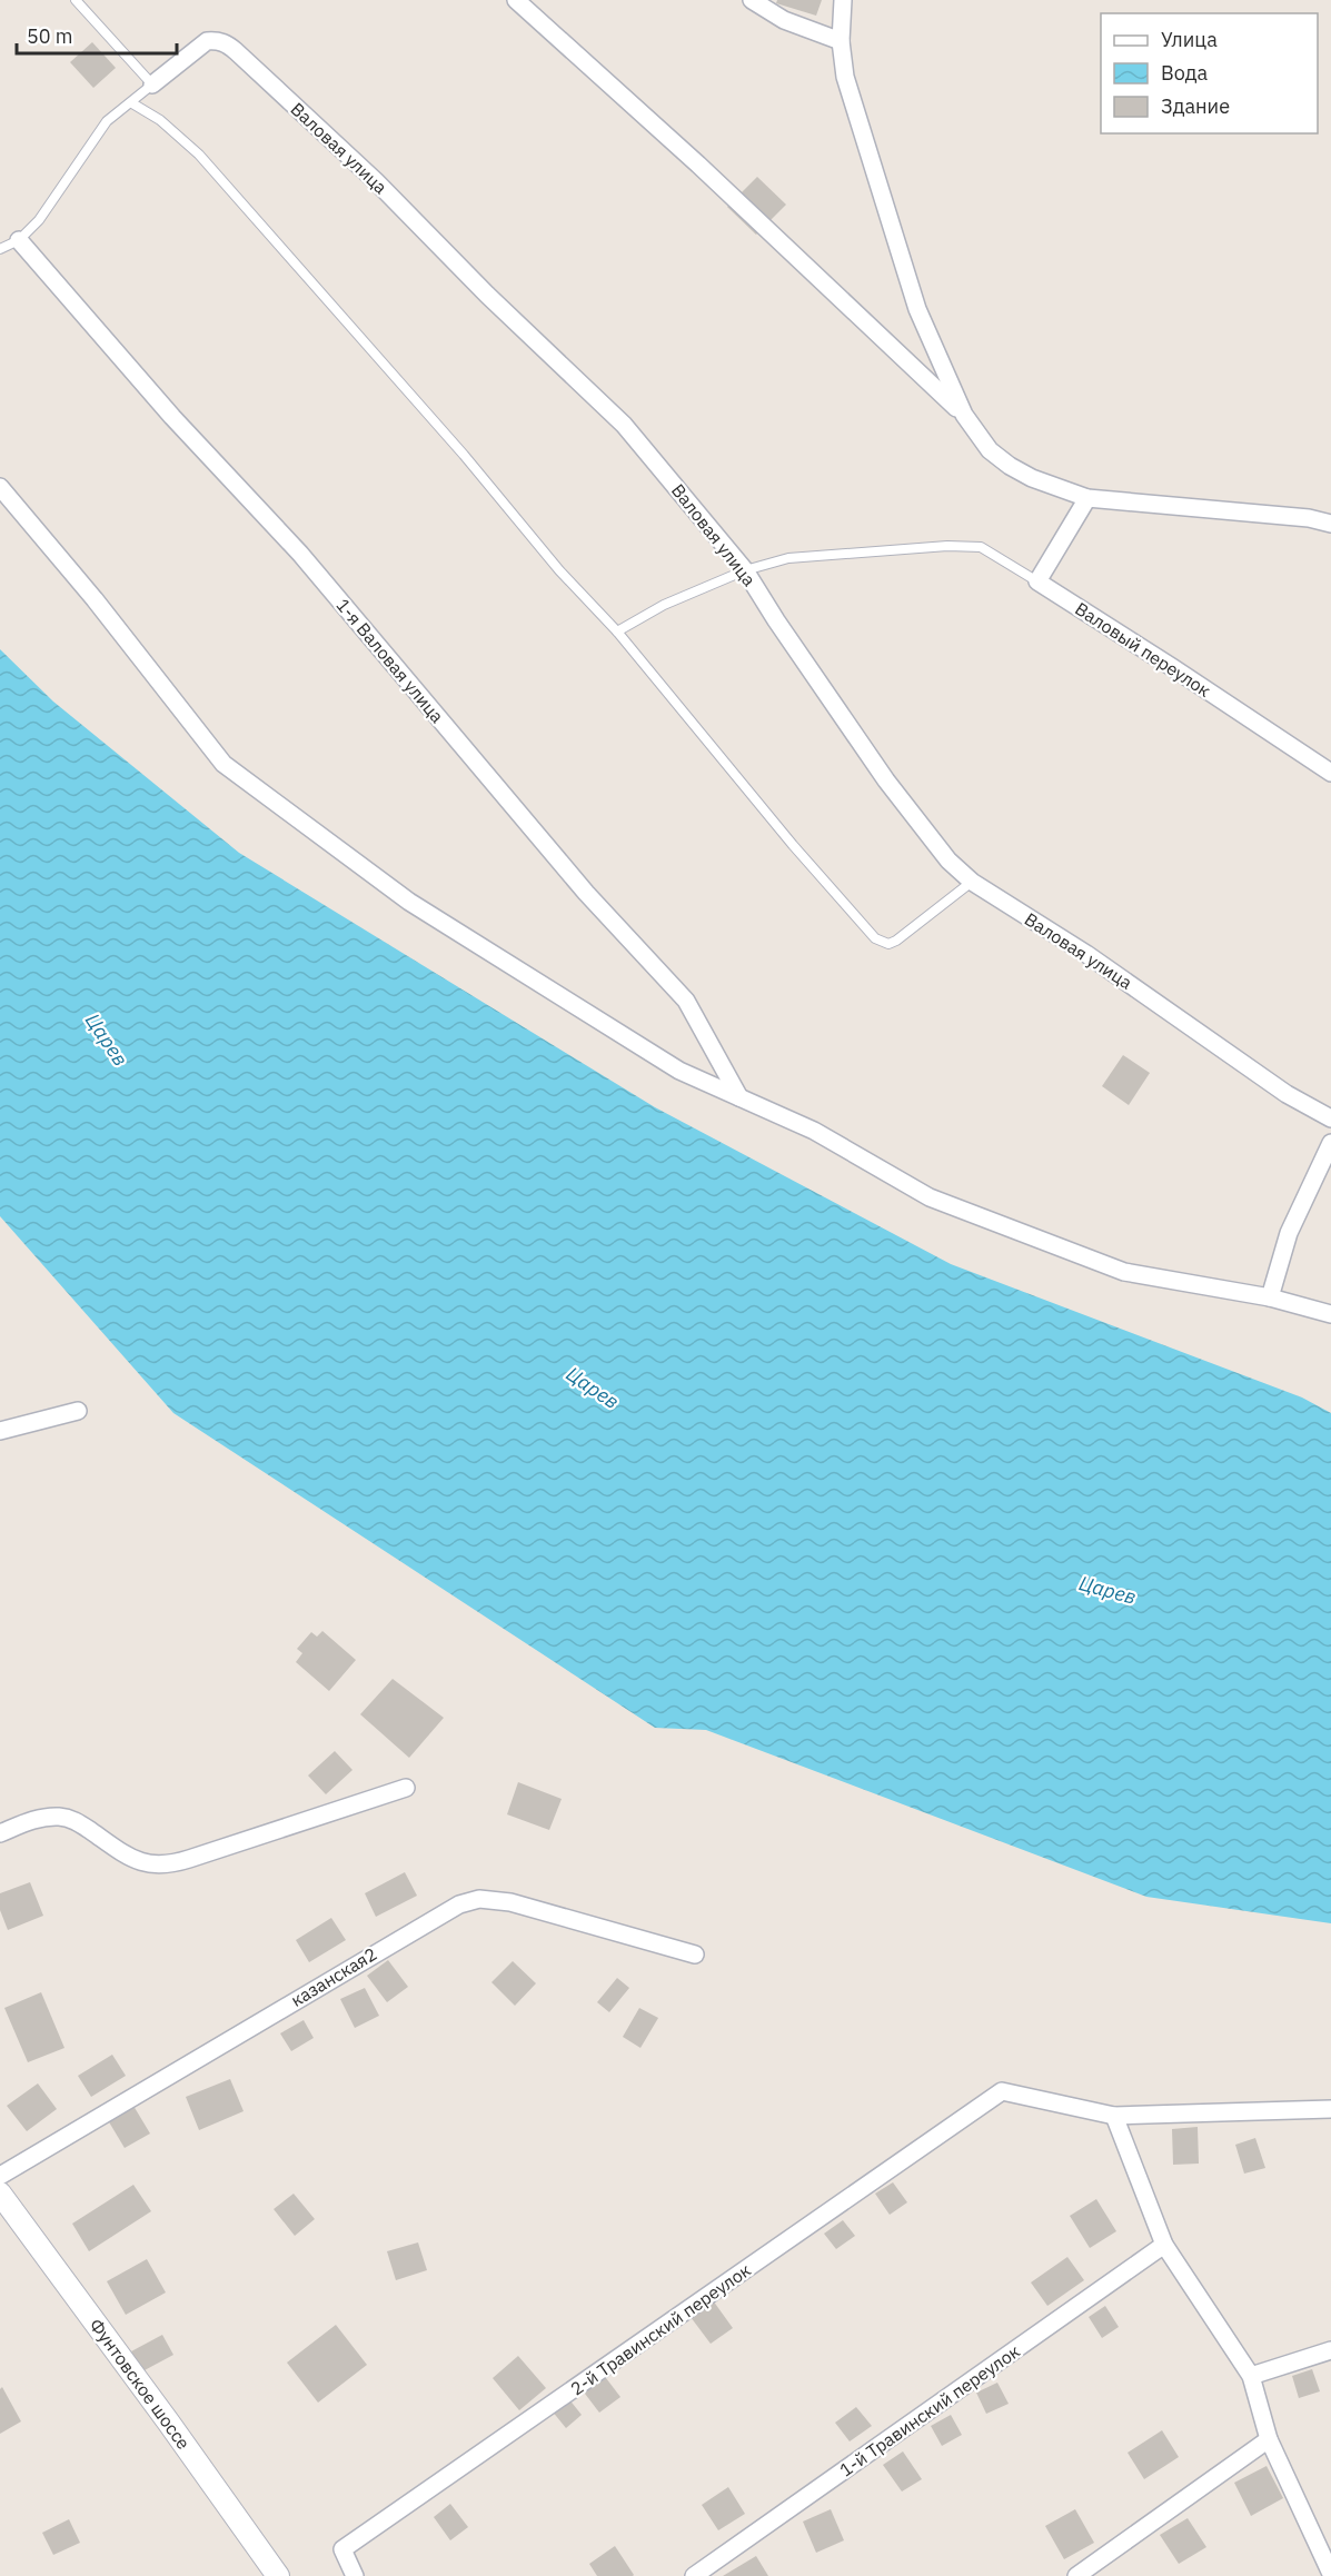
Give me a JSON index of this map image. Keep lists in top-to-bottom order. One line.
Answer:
{"streets":{"street":["Валовая улица","Валовый переулок","1-я Валовая улица","казанская2","2-й Травинский переулок","Фунтовское шоссе","1-й Травинский переулок"]},"water":["Царев"],"legend":["Улица","Вода","Здание"],"scale_bar":"50 m"}
